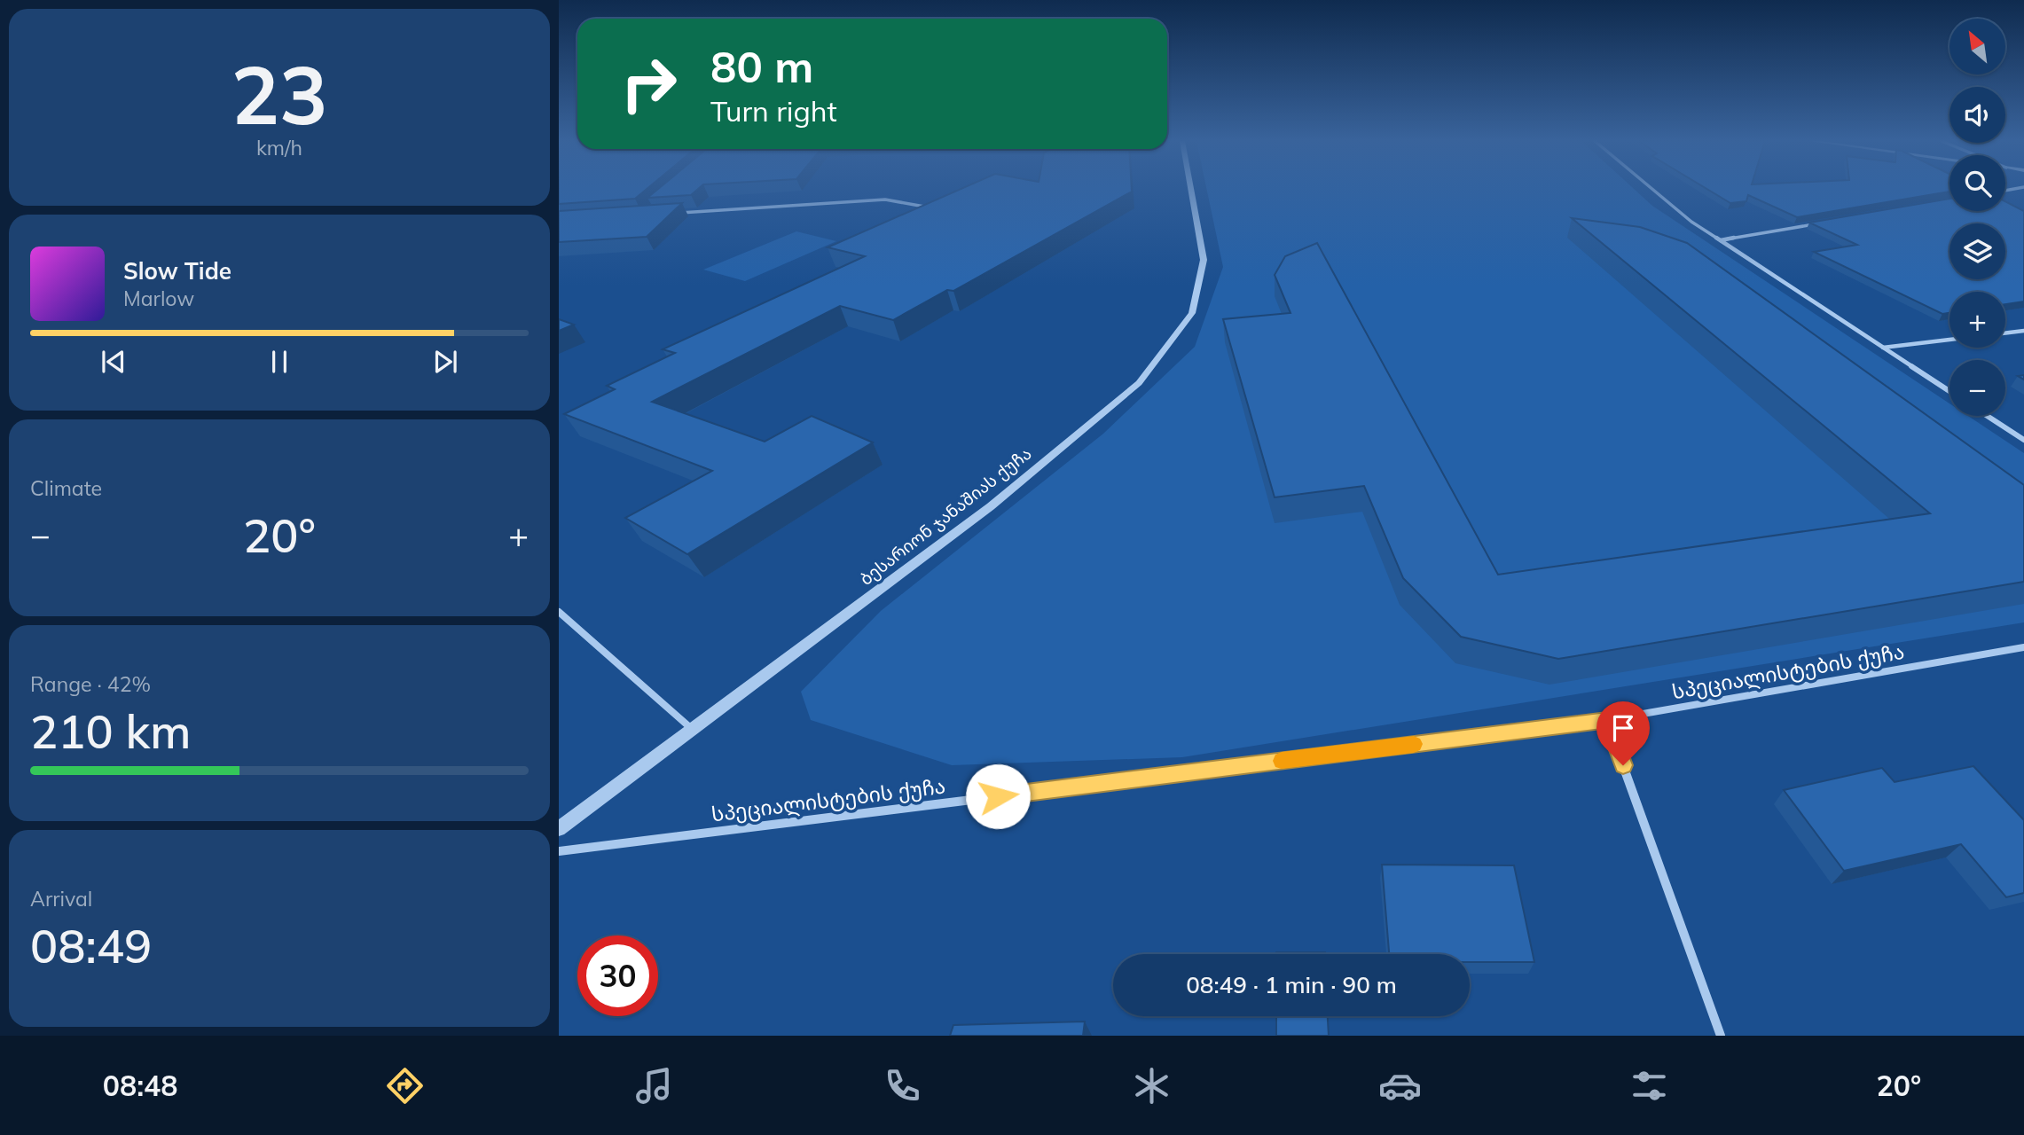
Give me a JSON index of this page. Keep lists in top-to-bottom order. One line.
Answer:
{"streets":{"street":["ბესარიონ ჯანაშიას ქუჩა","სპეციალისტების ქუჩა"]},"north":"top left","page":{"tile":[["23","km/h"],"Climate",["Range · 42%","210 km"],["Arrival","08:49"]],"map_buttons":["+","−"],"turn":["80 m","Turn right"],"song":["Slow Tide","Marlow"],"heat":["−","20°","+"],"limit":"30","trip":"08:49 · 1 min · 90 m","tabs":["08:48","20°"]}}
